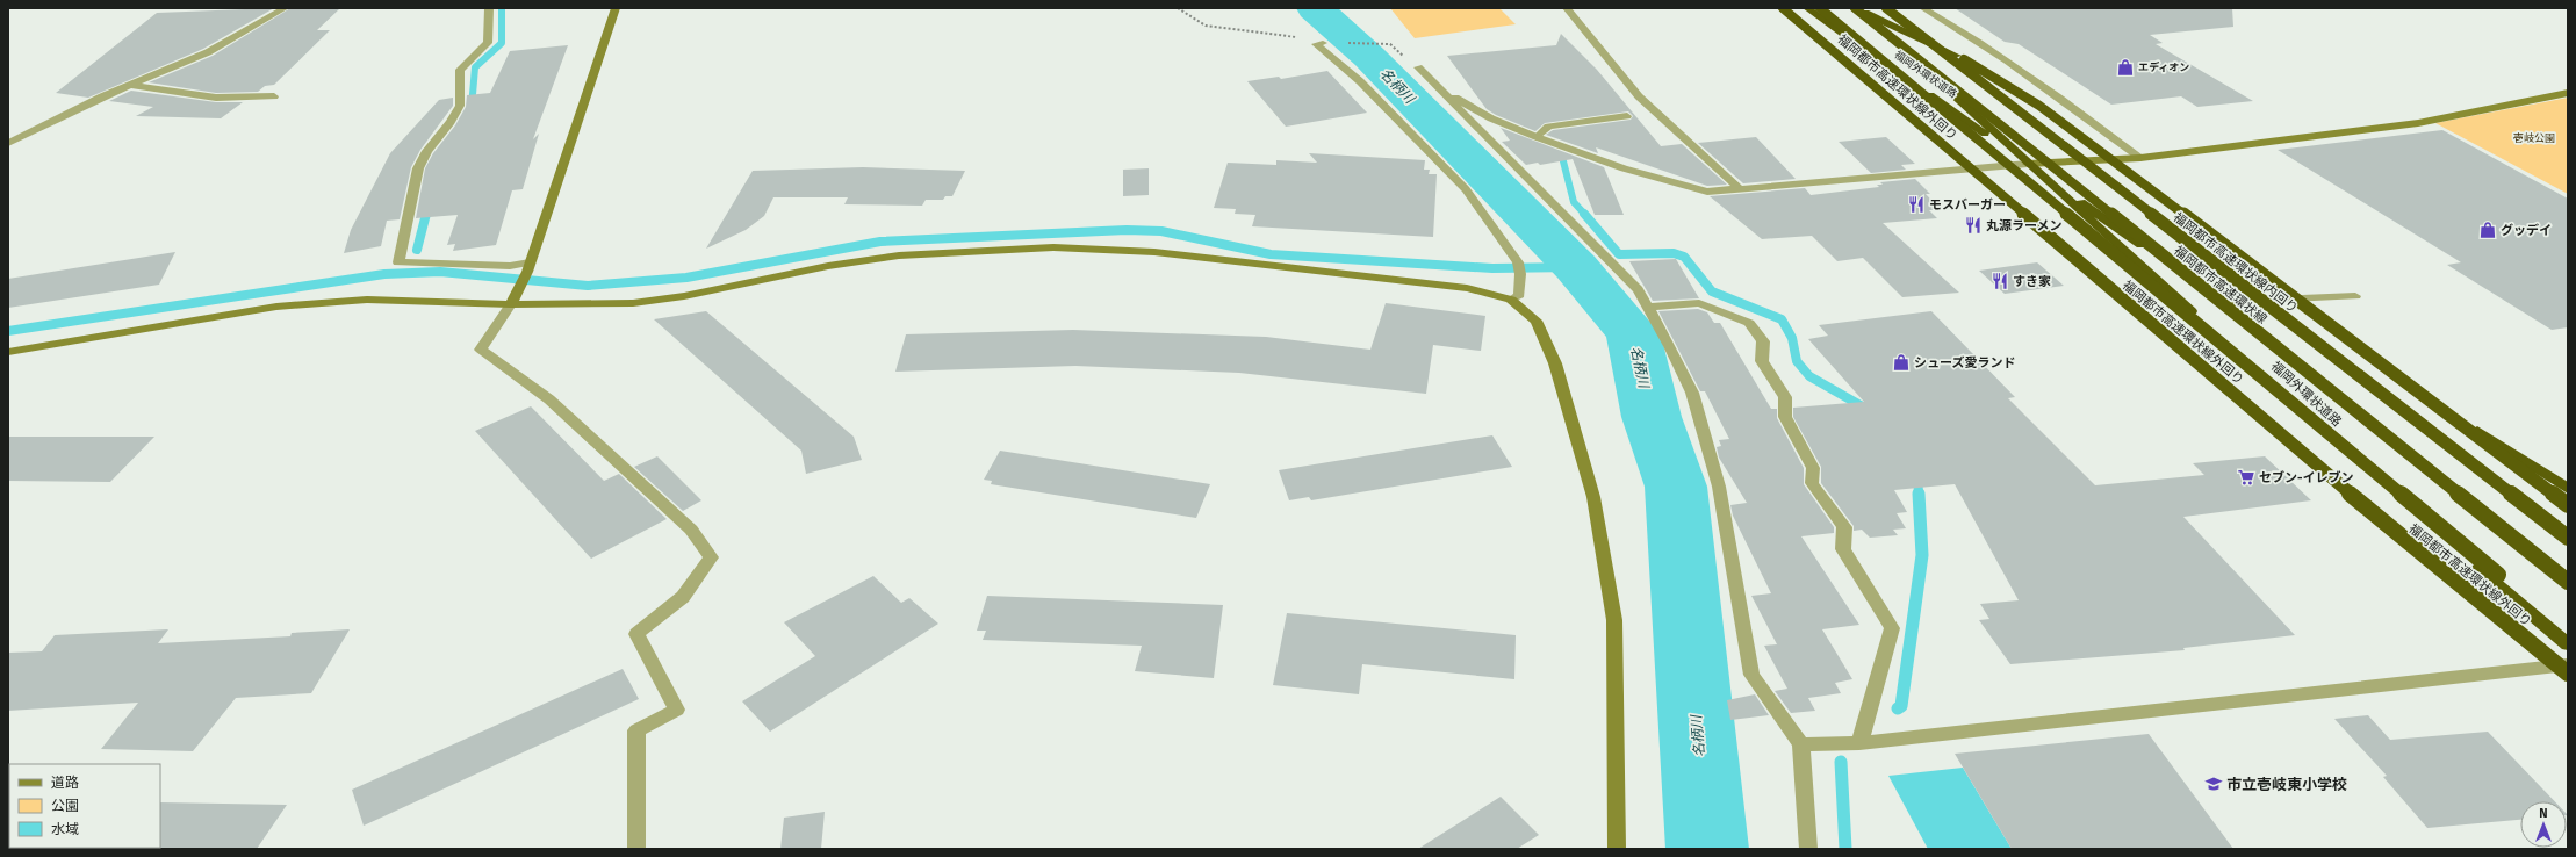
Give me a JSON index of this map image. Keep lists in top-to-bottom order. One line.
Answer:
{"streets":{"highway":["福岡外環状道路","福岡都市高速環状線外回り","福岡都市高速環状線内回り","福岡都市高速環状線"]},"crossings":[["福岡外環状道路","福岡都市高速環状線"]],"water":["名柄川"],"parks":["壱岐公園"],"places":{"shop":["エディオン","グッデイ","シューズ愛ランド"],"restaurant":["モスバーガー","丸源ラーメン","すき家"],"supermarket":["セブン-イレブン"],"school or university":["市立壱岐東小学校"]},"legend":["道路","公園","水域"],"north":"top"}
